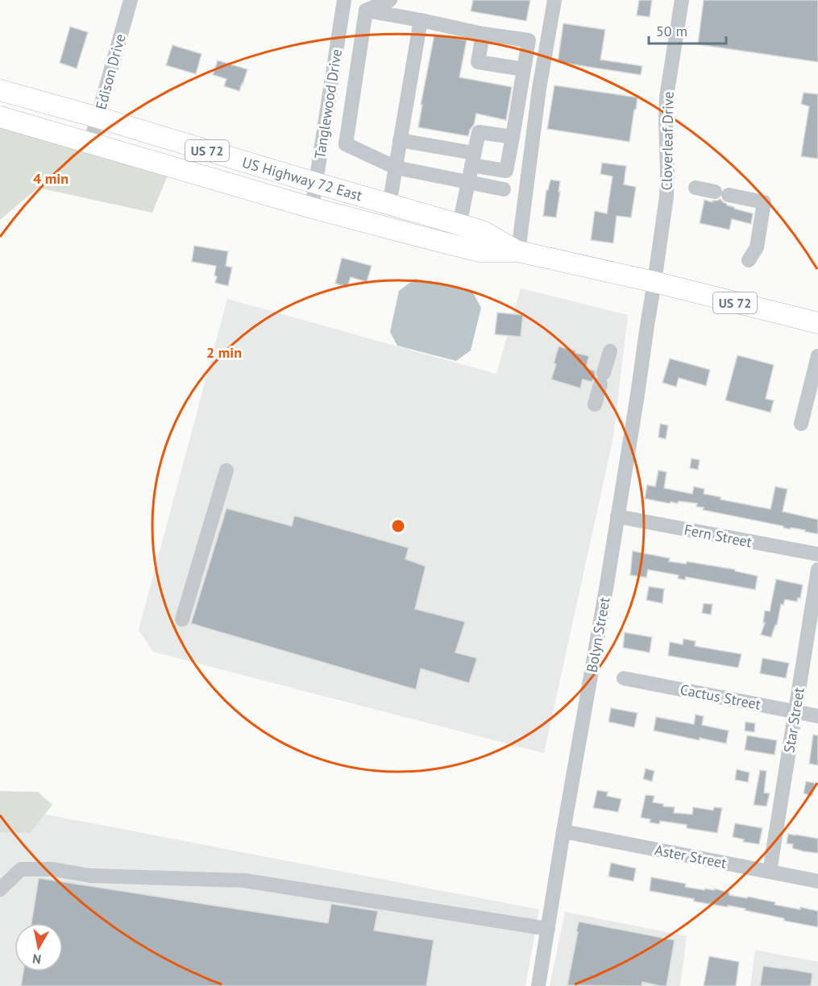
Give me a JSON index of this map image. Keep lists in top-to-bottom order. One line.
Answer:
{"streets":{"highway":["US 72","US Highway 72 East"],"street":["Edison Drive","Tanglewood Drive","Cloverleaf Drive","Fern Street","Bolyn Street","Cactus Street","Star Street","Aster Street"]},"crossings":[["Edison Drive","US Highway 72 East"],["Tanglewood Drive","US Highway 72 East"],["Cloverleaf Drive","US Highway 72 East"],["Cloverleaf Drive","Bolyn Street"],["US Highway 72 East","Bolyn Street"],["Fern Street","Bolyn Street"],["Bolyn Street","Aster Street"],["Cactus Street","Star Street"],["Star Street","Aster Street"]],"scale_bar":"50 m","north":"bottom","rings":["4 min","2 min"]}
